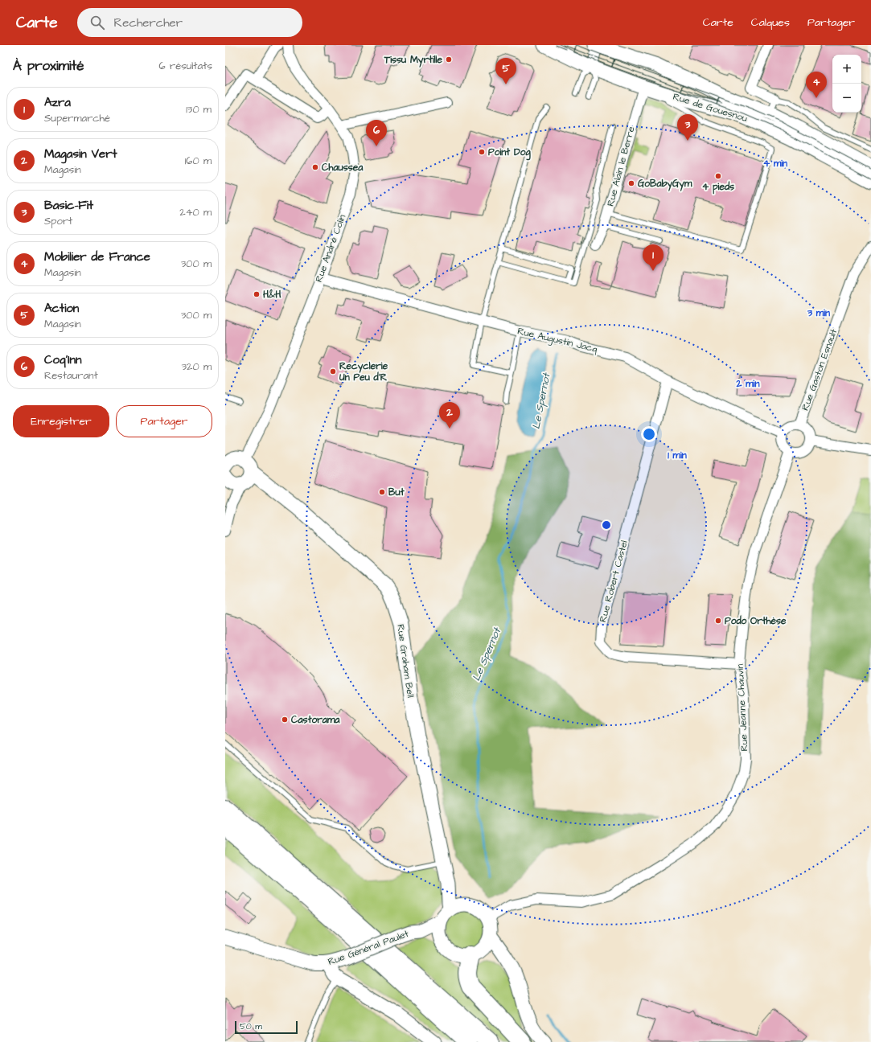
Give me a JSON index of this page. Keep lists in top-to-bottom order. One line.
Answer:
{"streets":{"street":["Rue de Gouesnou","Rue Alain le Berre","Rue André Colin","Rue Augustin Jacq","Rue Gaston Esnault","Rue Robert Castel","Rue Graham Bell","Rue Jeanne Chauvin","Rue Général Paulet"]},"crossings":[["Rue de Gouesnou","Rue Alain le Berre"],["Rue André Colin","Rue Augustin Jacq"],["Rue André Colin","Rue Graham Bell"],["Rue Augustin Jacq","Rue Gaston Esnault"],["Rue Augustin Jacq","Rue Robert Castel"],["Rue Augustin Jacq","Rue Jeanne Chauvin"],["Rue Gaston Esnault","Rue Jeanne Chauvin"],["Rue Robert Castel","Rue Jeanne Chauvin"],["Rue Graham Bell","Rue Jeanne Chauvin"],["Rue Graham Bell","Rue Général Paulet"],["Rue Jeanne Chauvin","Rue Général Paulet"]],"water":["Le Spernot"],"places":["Tissu Myrtille","Point Dog","Chaussea","4 pieds","GoBabyGym","H&H","Recyclerie Un Peu d'R","But","Podo Orthèse","Castorama"],"scale_bar":"50 m","page":{"header":"Carte","search":"Rechercher","nav":["Carte","Calques","Partager"],"heading":["À proximité","6 résultats"],"map_buttons":["+","−"],"pins":["5","4","3","6","1","2"],"list":[{"mark":"1","name":"Azra","note":"Supermarché","value":"130 m"},{"mark":"2","name":"Magasin Vert","note":"Magasin","value":"160 m"},{"mark":"3","name":"Basic-Fit","note":"Sport","value":"240 m"},{"mark":"4","name":"Mobilier de France","note":"Magasin","value":"300 m"},{"mark":"5","name":"Action","note":"Magasin","value":"300 m"},{"mark":"6","name":"Coq'Inn","note":"Restaurant","value":"320 m"}],"buttons":["Enregistrer","Partager"],"scale":"50 m"},"rings":["4 min","3 min","2 min","1 min"]}
